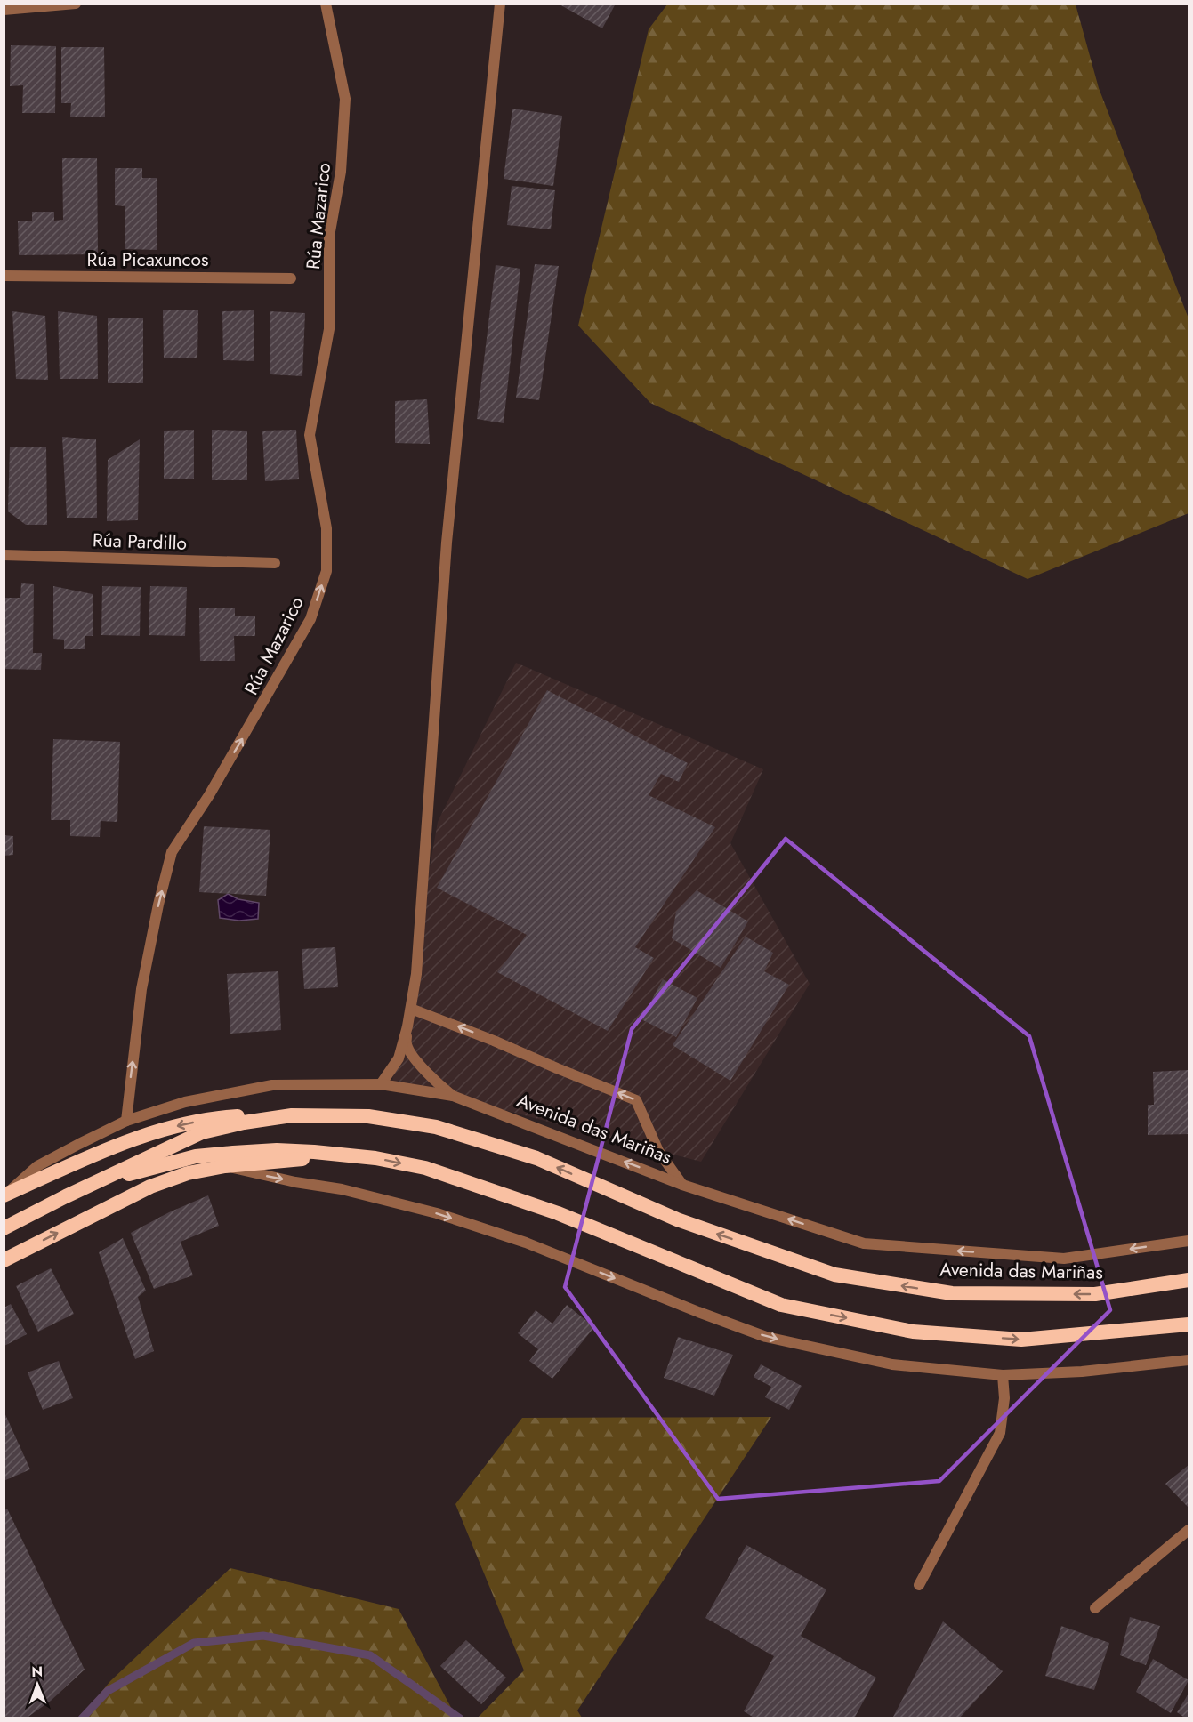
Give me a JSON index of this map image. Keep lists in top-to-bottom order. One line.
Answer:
{"streets":{"highway":["Avenida das Mariñas"],"street":["Rúa Mazarico","Rúa Picaxuncos","Rúa Pardillo"]},"crossings":[["Rúa Mazarico","Avenida das Mariñas"]],"one_way":["Rúa Mazarico"],"north":"top"}
